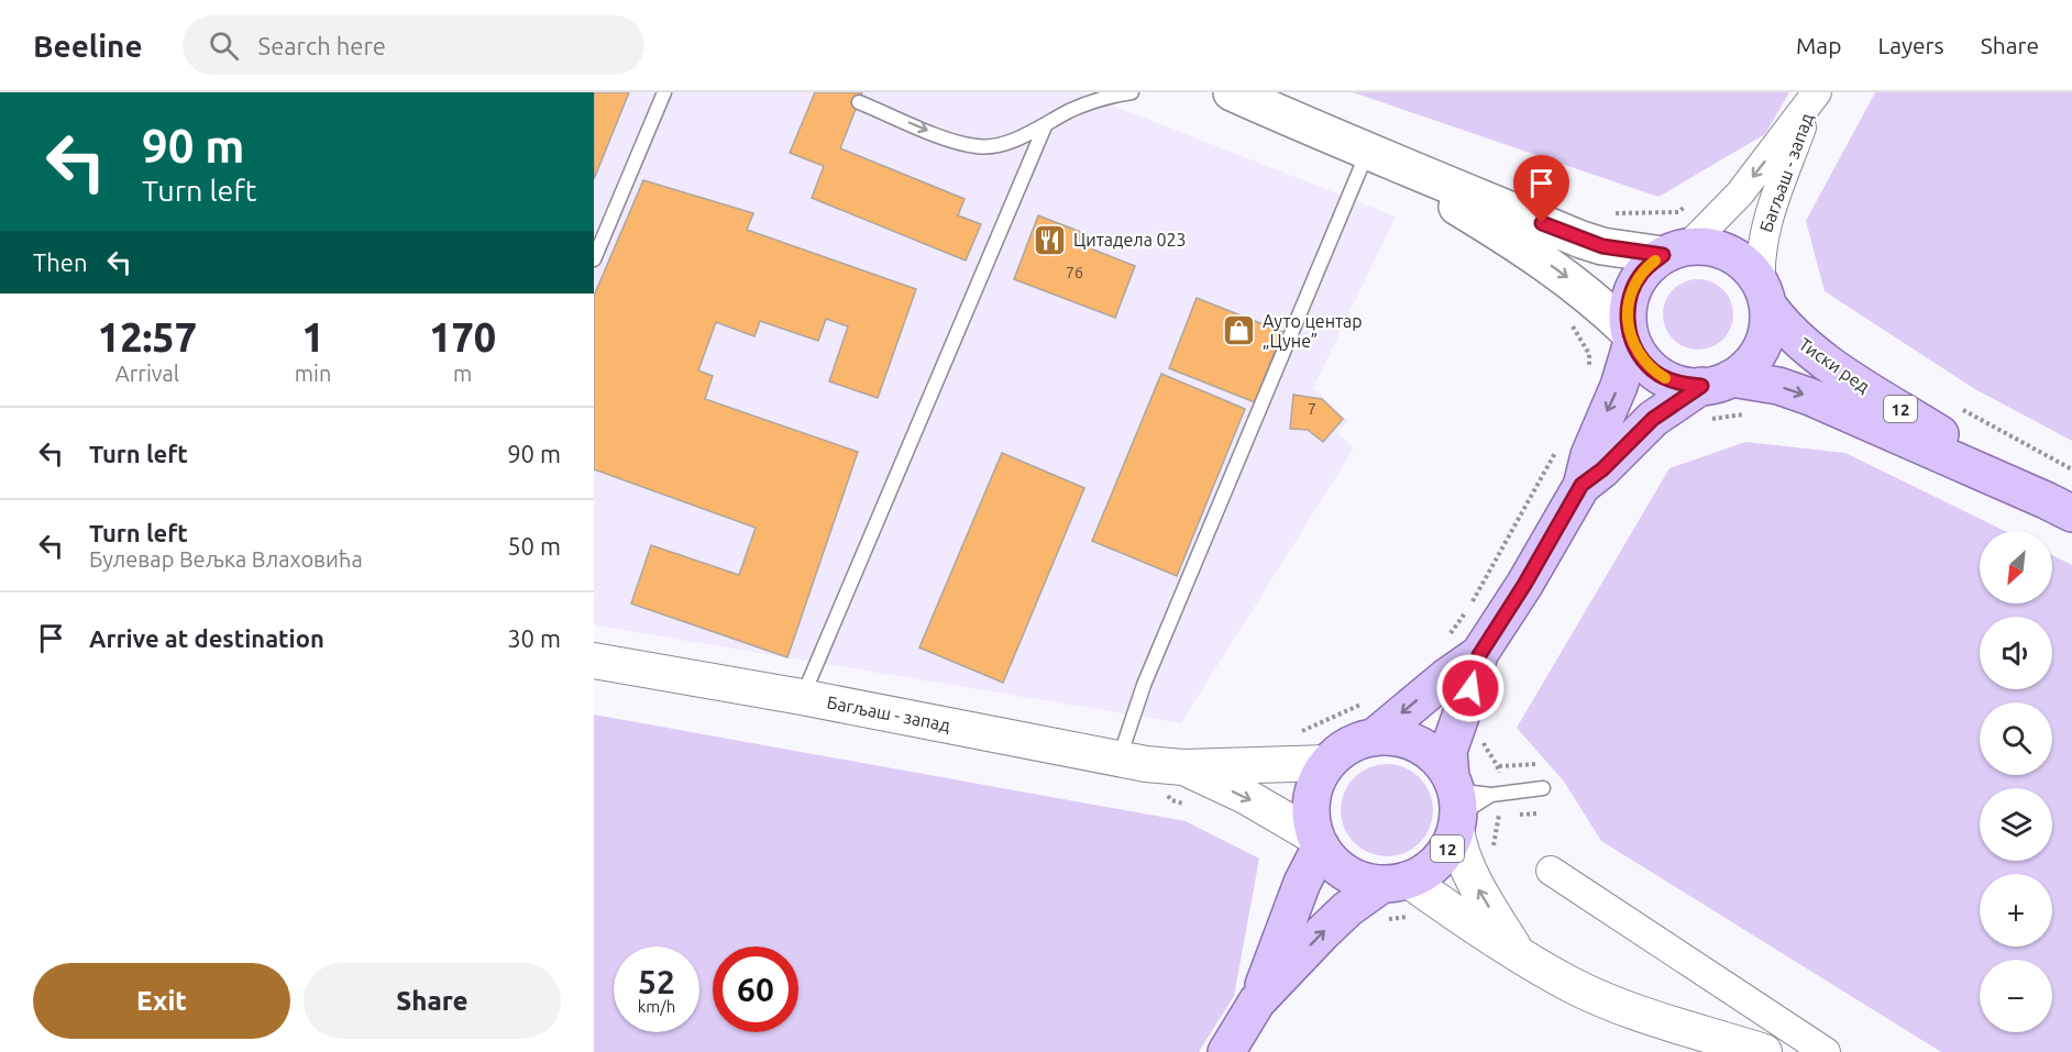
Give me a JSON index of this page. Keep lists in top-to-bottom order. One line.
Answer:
{"streets":{"main road":["Тиски ред","12"],"street":["Багљаш - запад"]},"crossings":[["Багљаш - запад","Тиски ред"],["Багљаш - запад","12"],["Тиски ред","12"]],"places":{"restaurant":["Цитадела 023"],"shop":["Ауто центар „Цуне”"]},"house_numbers":["76","7"],"north":"bottom left","page":{"header":"Beeline","search":"Search here","nav":["Map","Layers","Share"],"turn":["90 m","Turn left"],"then":"Then","eta":["12:57","Arrival","1","min","170","m"],"list":[{"name":"Turn left","value":"90 m"},{"name":"Turn left","note":"Булевар Вељка Влаховића","value":"50 m"},{"name":"Arrive at destination","value":"30 m"}],"map_buttons":["+","−"],"speed":"52 km/h","limit":"60","buttons":["Exit","Share"]}}
